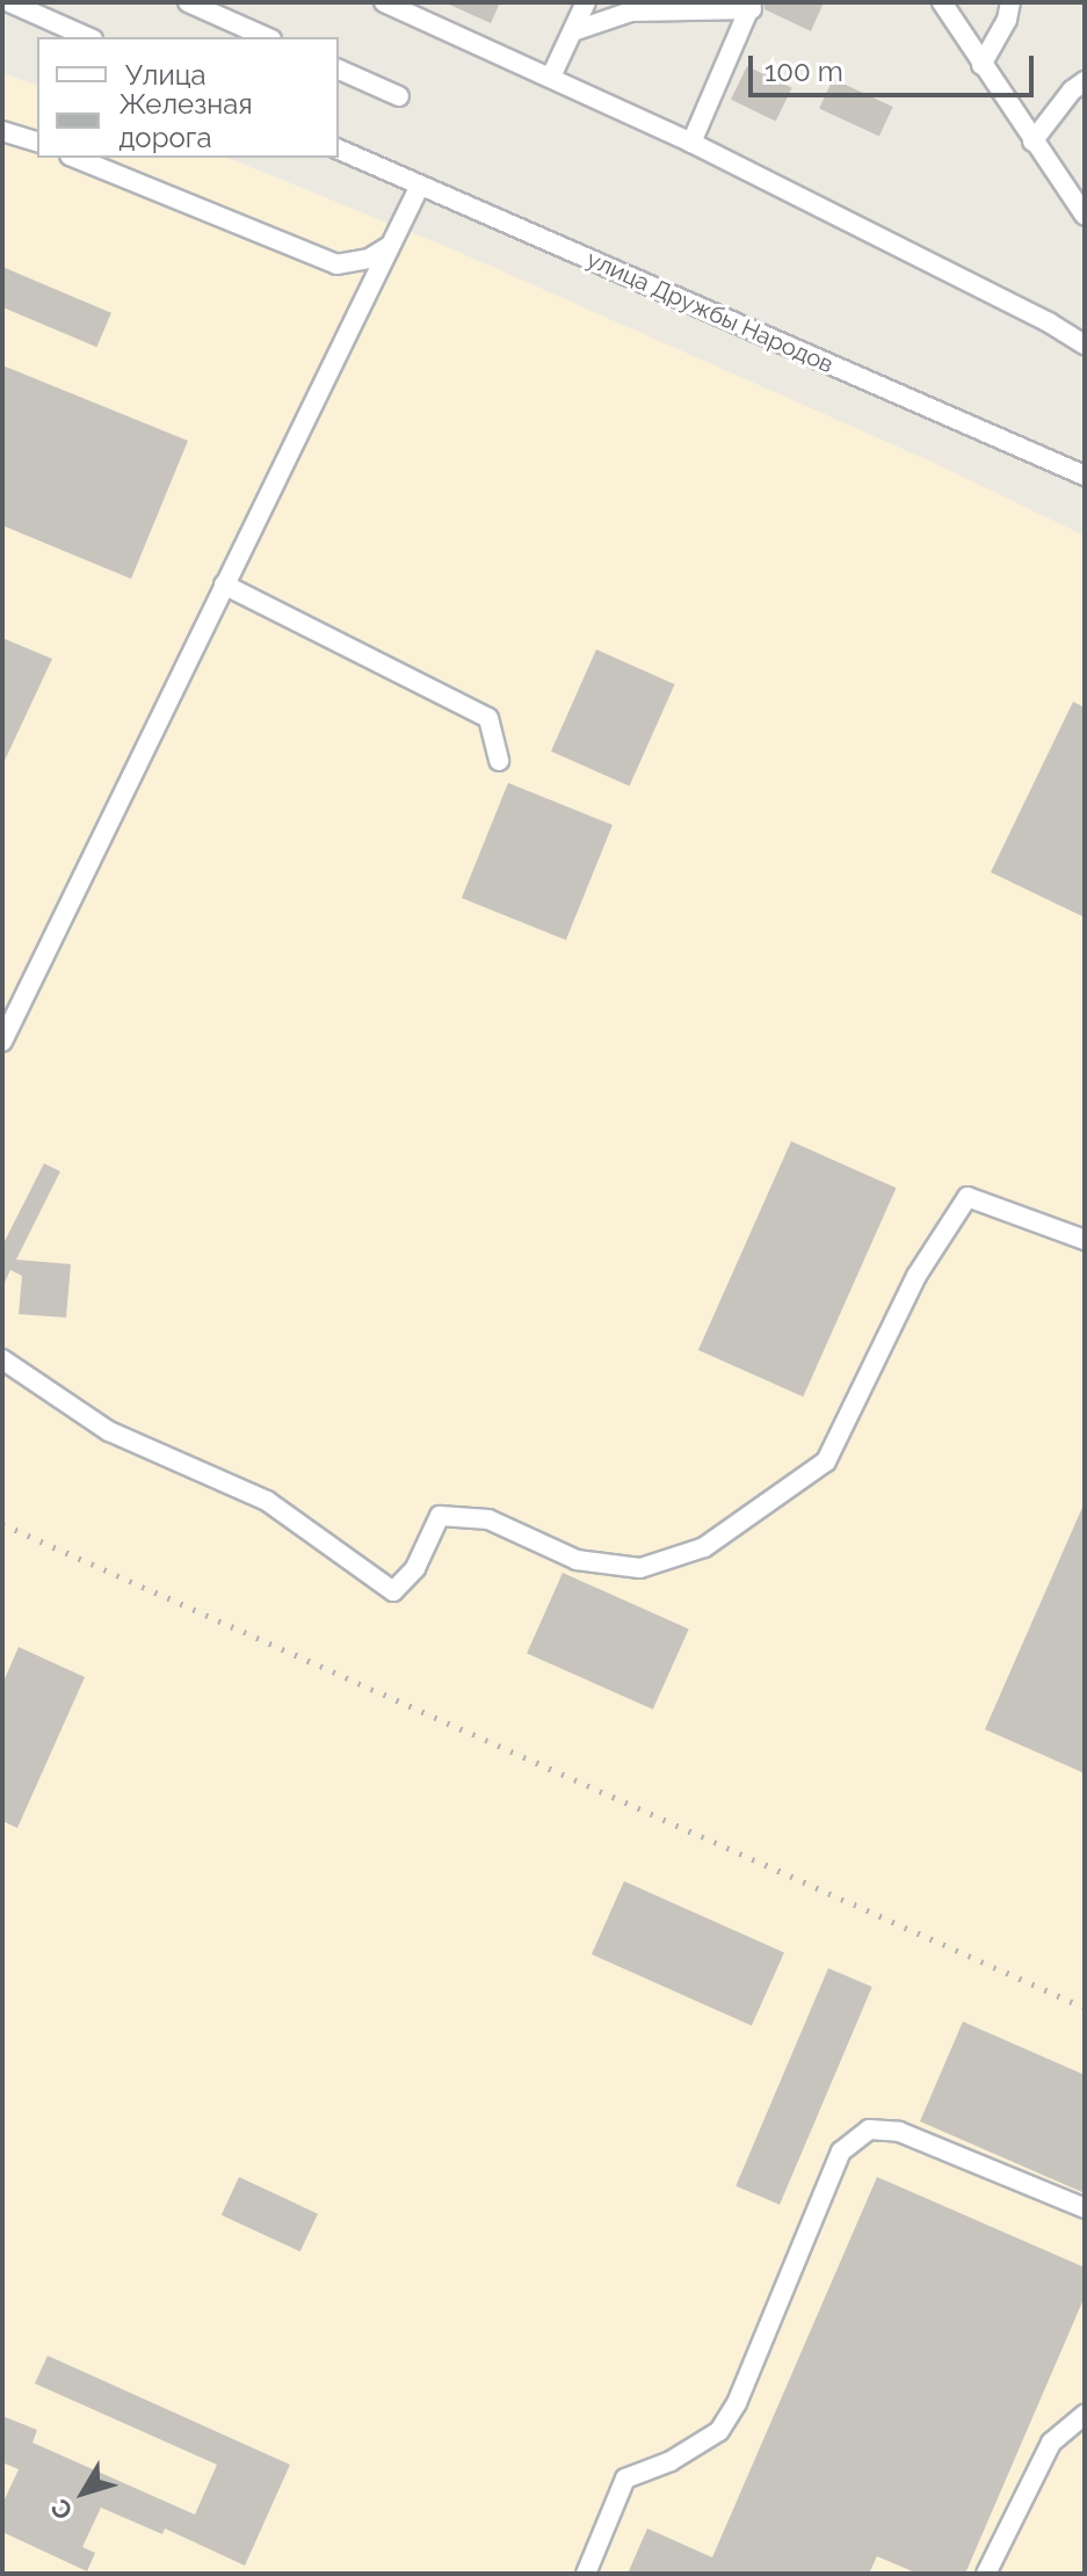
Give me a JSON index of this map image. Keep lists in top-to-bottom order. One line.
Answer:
{"streets":{"street":["улица Дружбы Народов"]},"legend":["Улица","Железная дорога"],"scale_bar":"100 m","north":"bottom left"}
